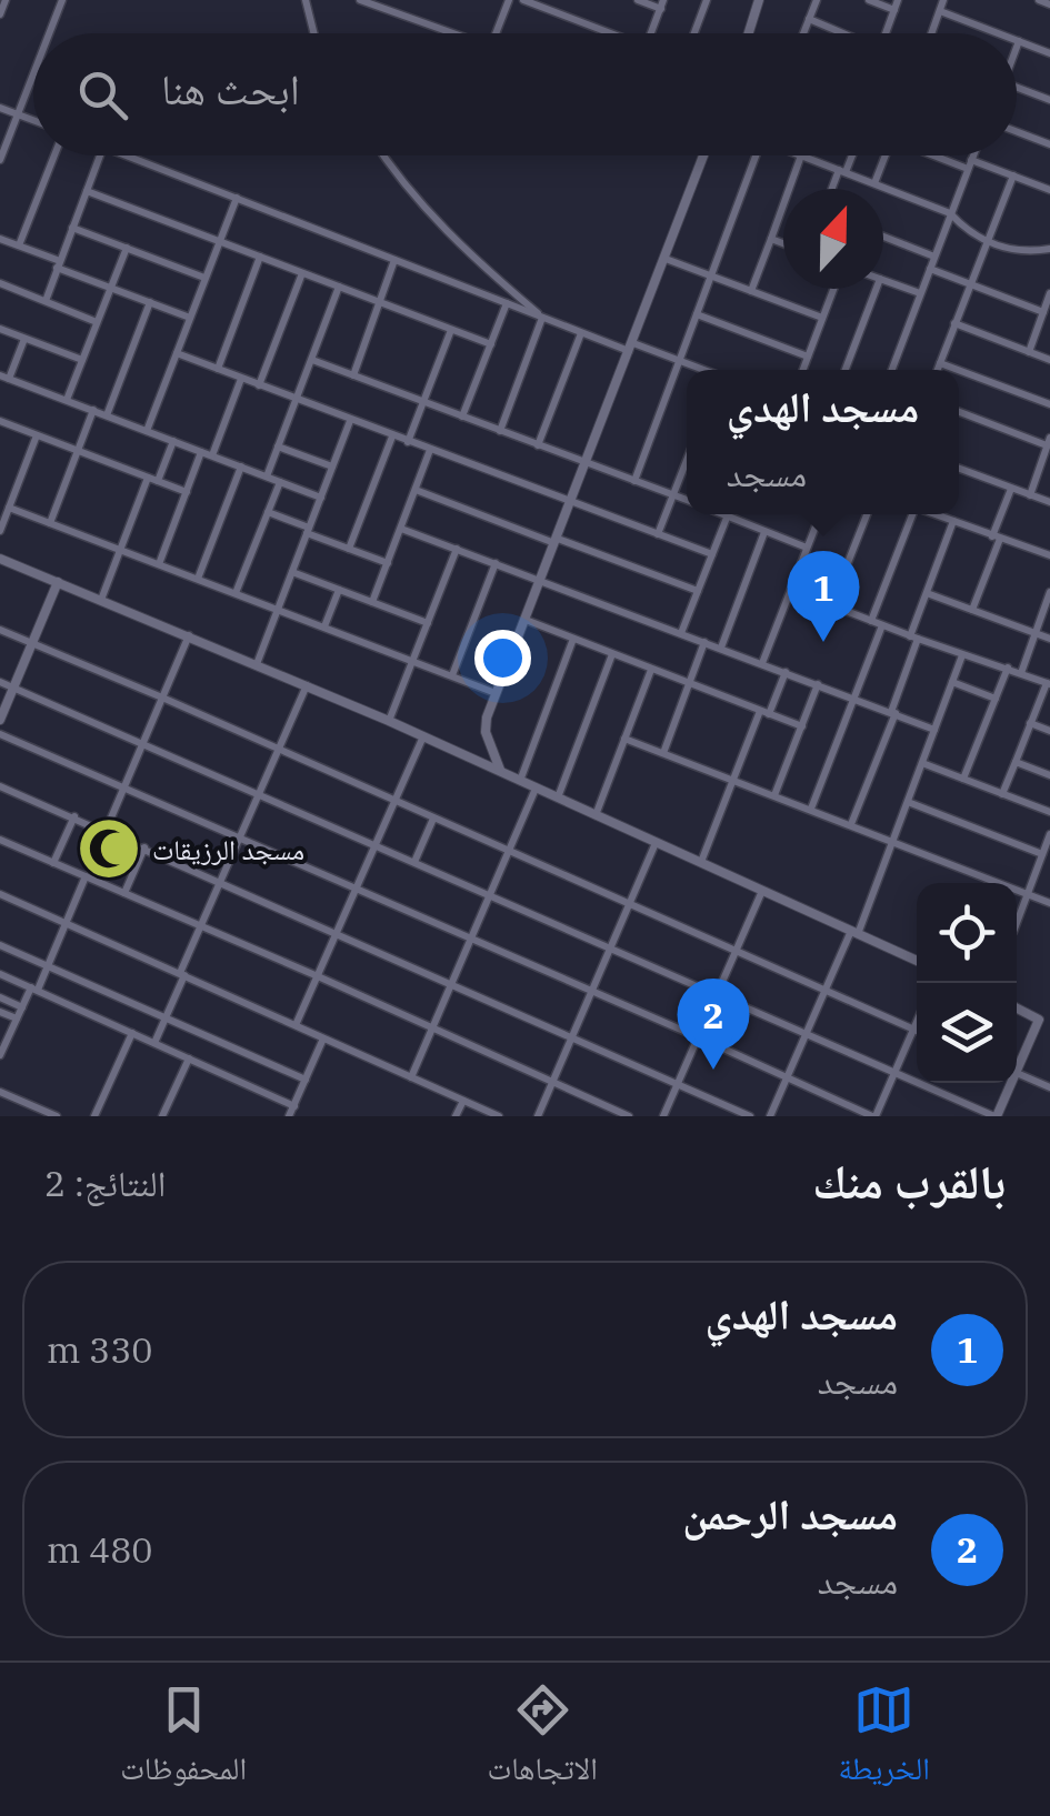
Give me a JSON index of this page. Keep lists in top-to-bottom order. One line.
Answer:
{"places":{"mosque":["مسجد الرزيقات"]},"north":"top","page":{"search":"ابحث هنا","popup":["مسجد الهدي","مسجد"],"pins":["1","2"],"heading":["بالقرب منك","النتائج: 2"],"list":[{"mark":"1","name":"مسجد الهدي","note":"مسجد","value":"330 m"},{"mark":"2","name":"مسجد الرحمن","note":"مسجد","value":"480 m"}],"nav":["الخريطة","الاتجاهات","المحفوظات"]}}
